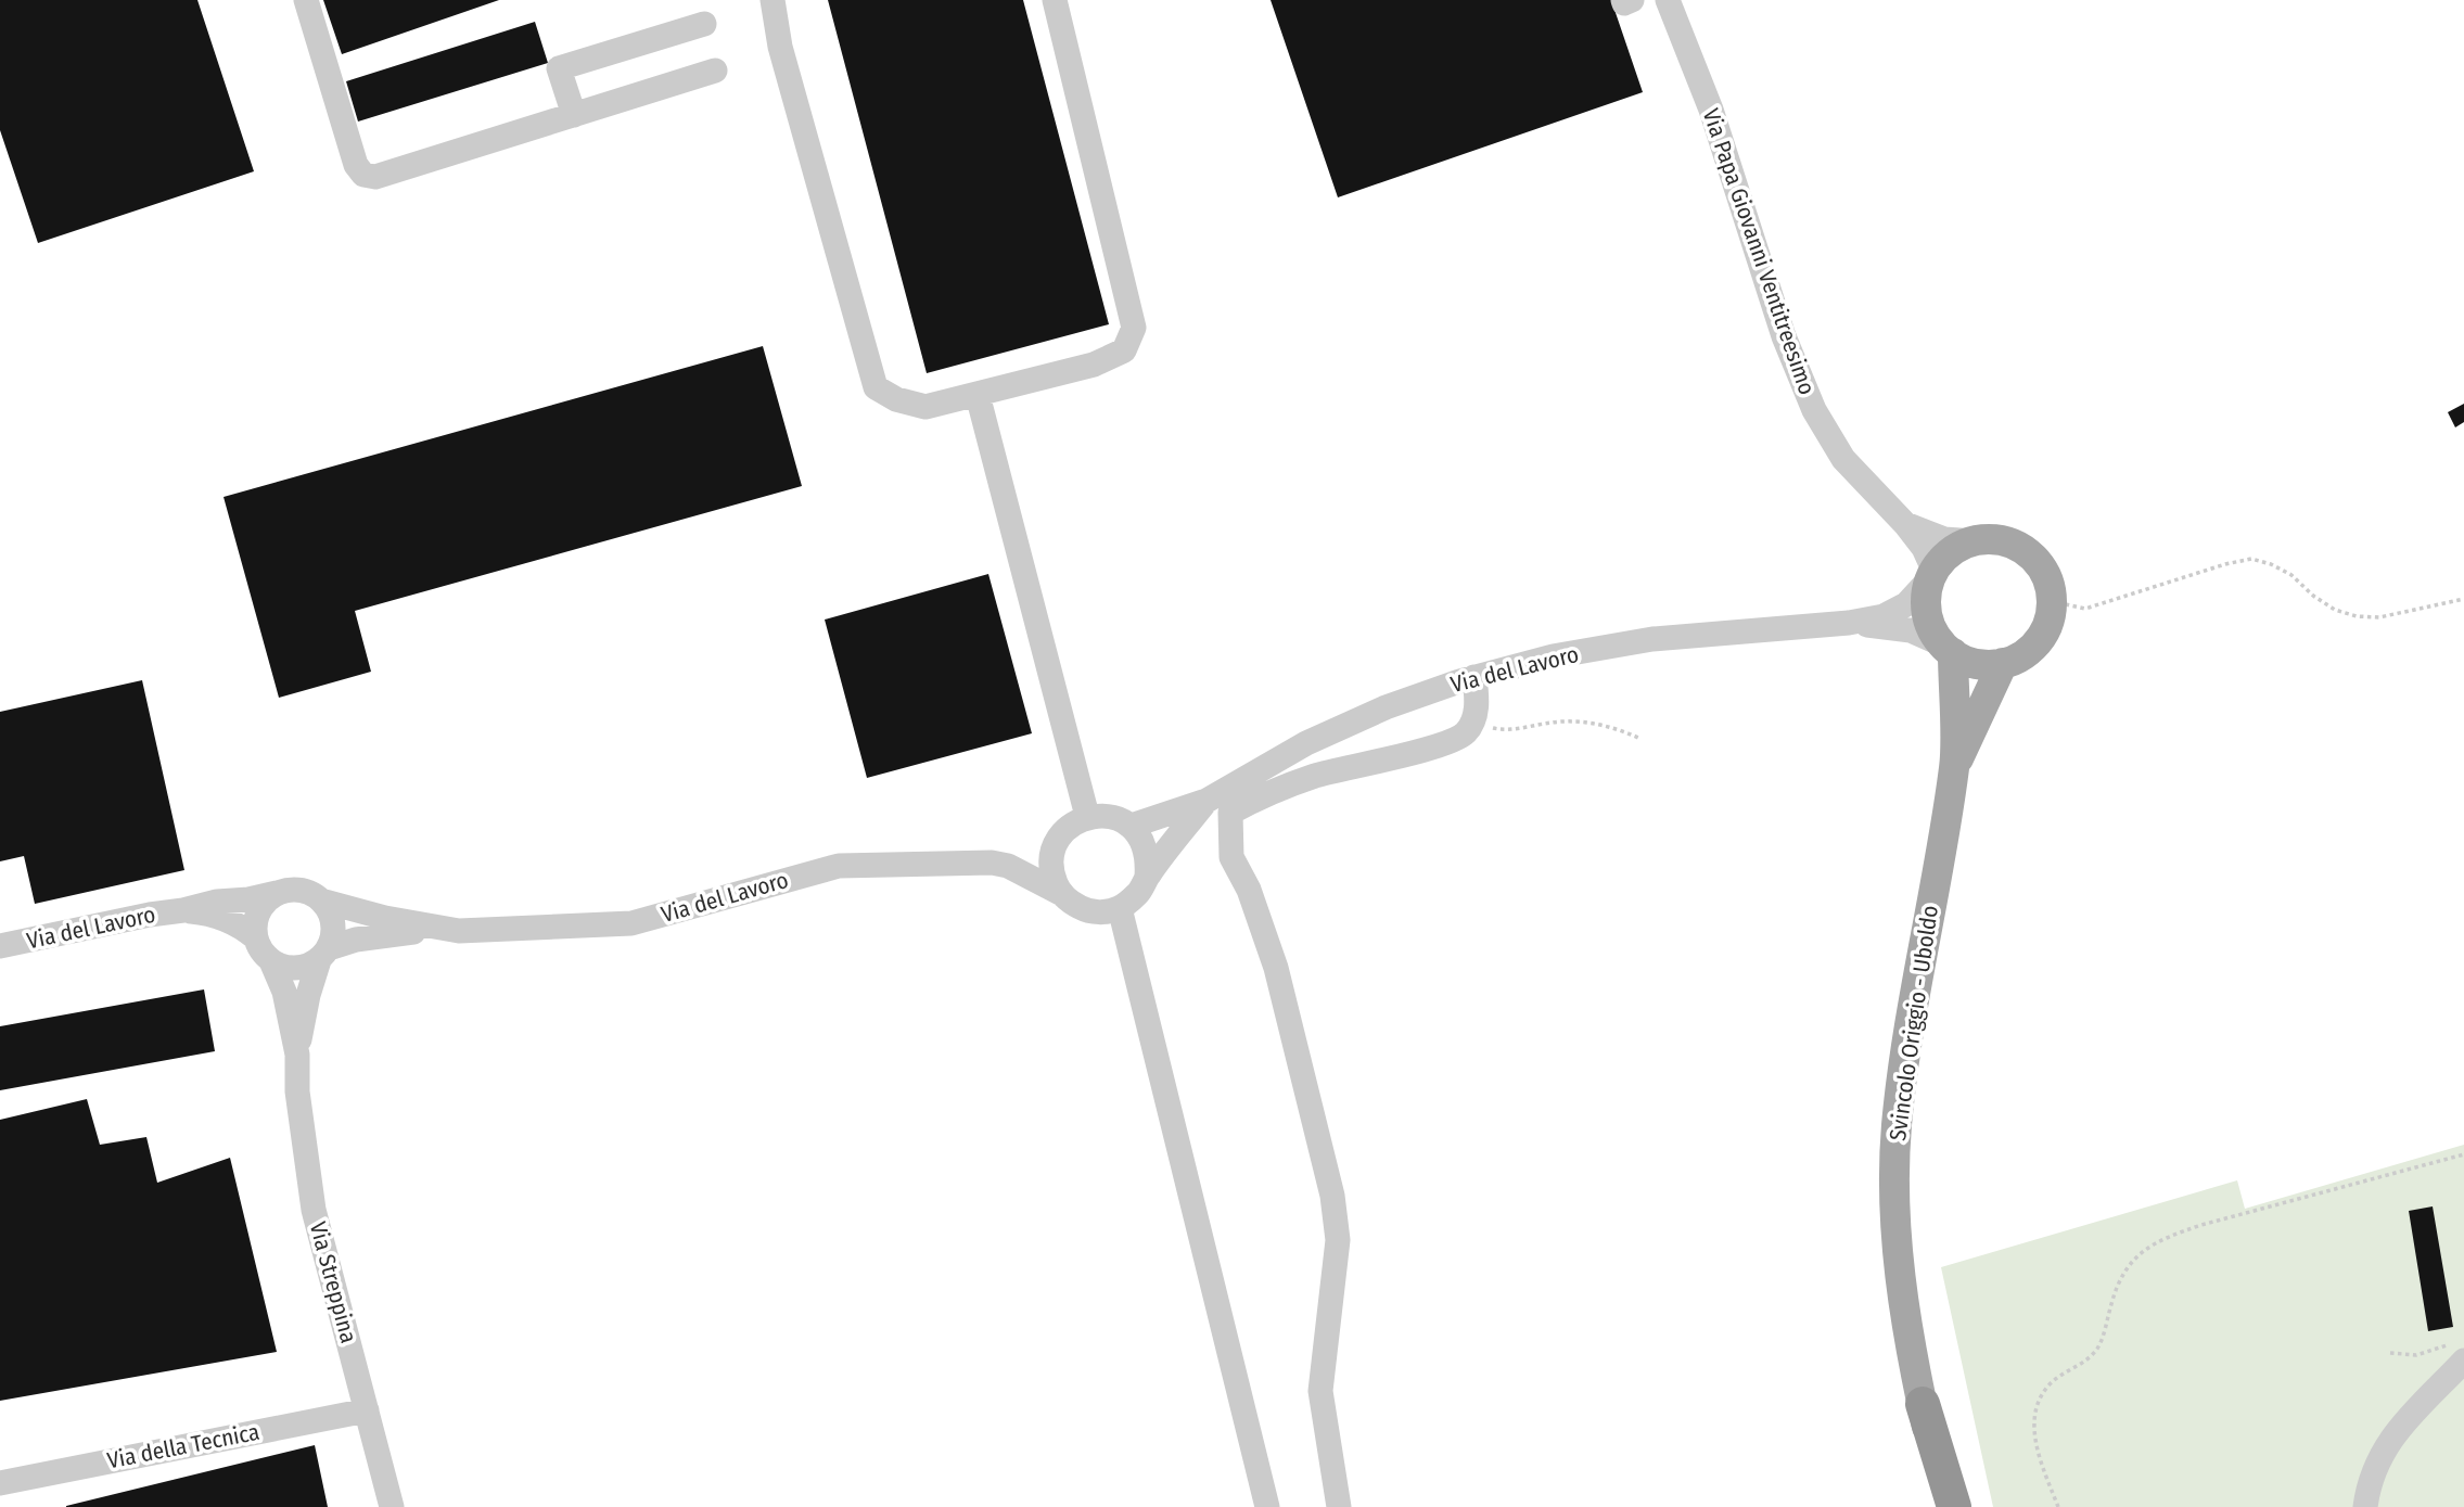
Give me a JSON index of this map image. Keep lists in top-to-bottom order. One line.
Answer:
{"streets":{"main road":["Svincolo Origgio - Uboldo"],"street":["Via Papa Giovanni Ventitreesimo","Via del Lavoro","Via Streppina","Via della Tecnica"]},"crossings":[["Via Papa Giovanni Ventitreesimo","Via del Lavoro"],["Via Papa Giovanni Ventitreesimo","Svincolo Origgio - Uboldo"],["Via del Lavoro","Svincolo Origgio - Uboldo"],["Via del Lavoro","Via Streppina"],["Via Streppina","Via della Tecnica"]]}
